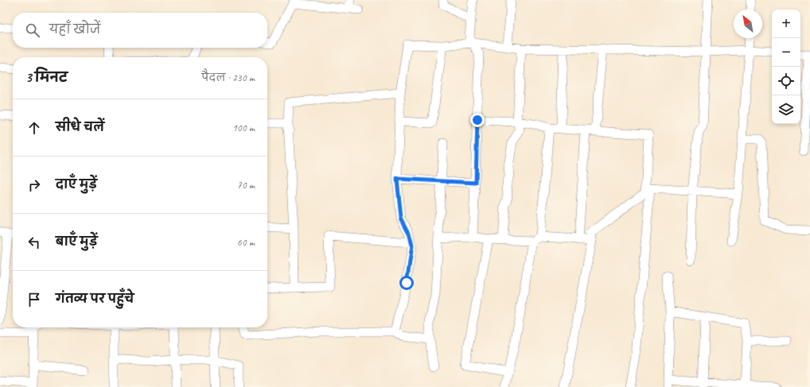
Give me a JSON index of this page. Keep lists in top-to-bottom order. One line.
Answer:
{"north":"top left","page":{"map_buttons":["+","−"],"search":"यहाँ खोजें","heading":["3 मिनट","पैदल · 230 m"],"list":[["सीधे चलें","100 m"],["दाएँ मुड़ें","70 m"],["बाएँ मुड़ें","60 m"],"गंतव्य पर पहुँचे"]}}
